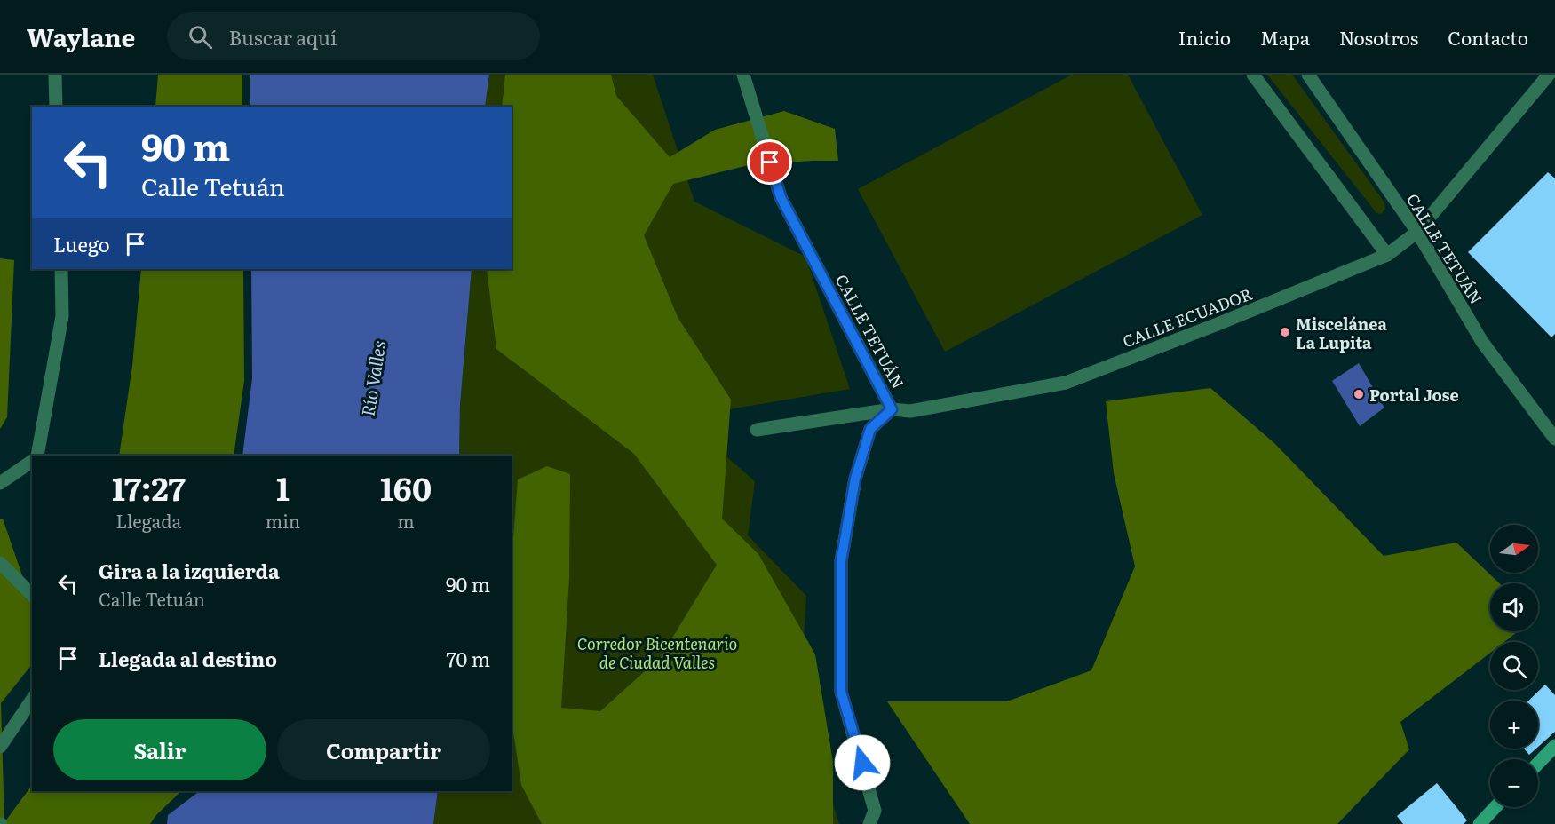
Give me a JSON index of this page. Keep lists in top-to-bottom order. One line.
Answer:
{"streets":{"street":["CALLE TETUÁN","CALLE ECUADOR"]},"crossings":[["CALLE TETUÁN","CALLE ECUADOR"]],"water":["Río Valles"],"parks":["Corredor Bicentenario de Ciudad Valles"],"places":["Miscelánea La Lupita","Portal Jose"],"north":"right","page":{"header":"Waylane","search":"Buscar aquí","nav":["Inicio","Mapa","Nosotros","Contacto"],"turn":["90 m","Calle Tetuán"],"then":"Luego","eta":["17:27","Llegada","1","min","160","m"],"map_buttons":["+","−"],"list":[{"name":"Gira a la izquierda","note":"Calle Tetuán","value":"90 m"},{"name":"Llegada al destino","value":"70 m"}],"buttons":["Salir","Compartir"]}}
